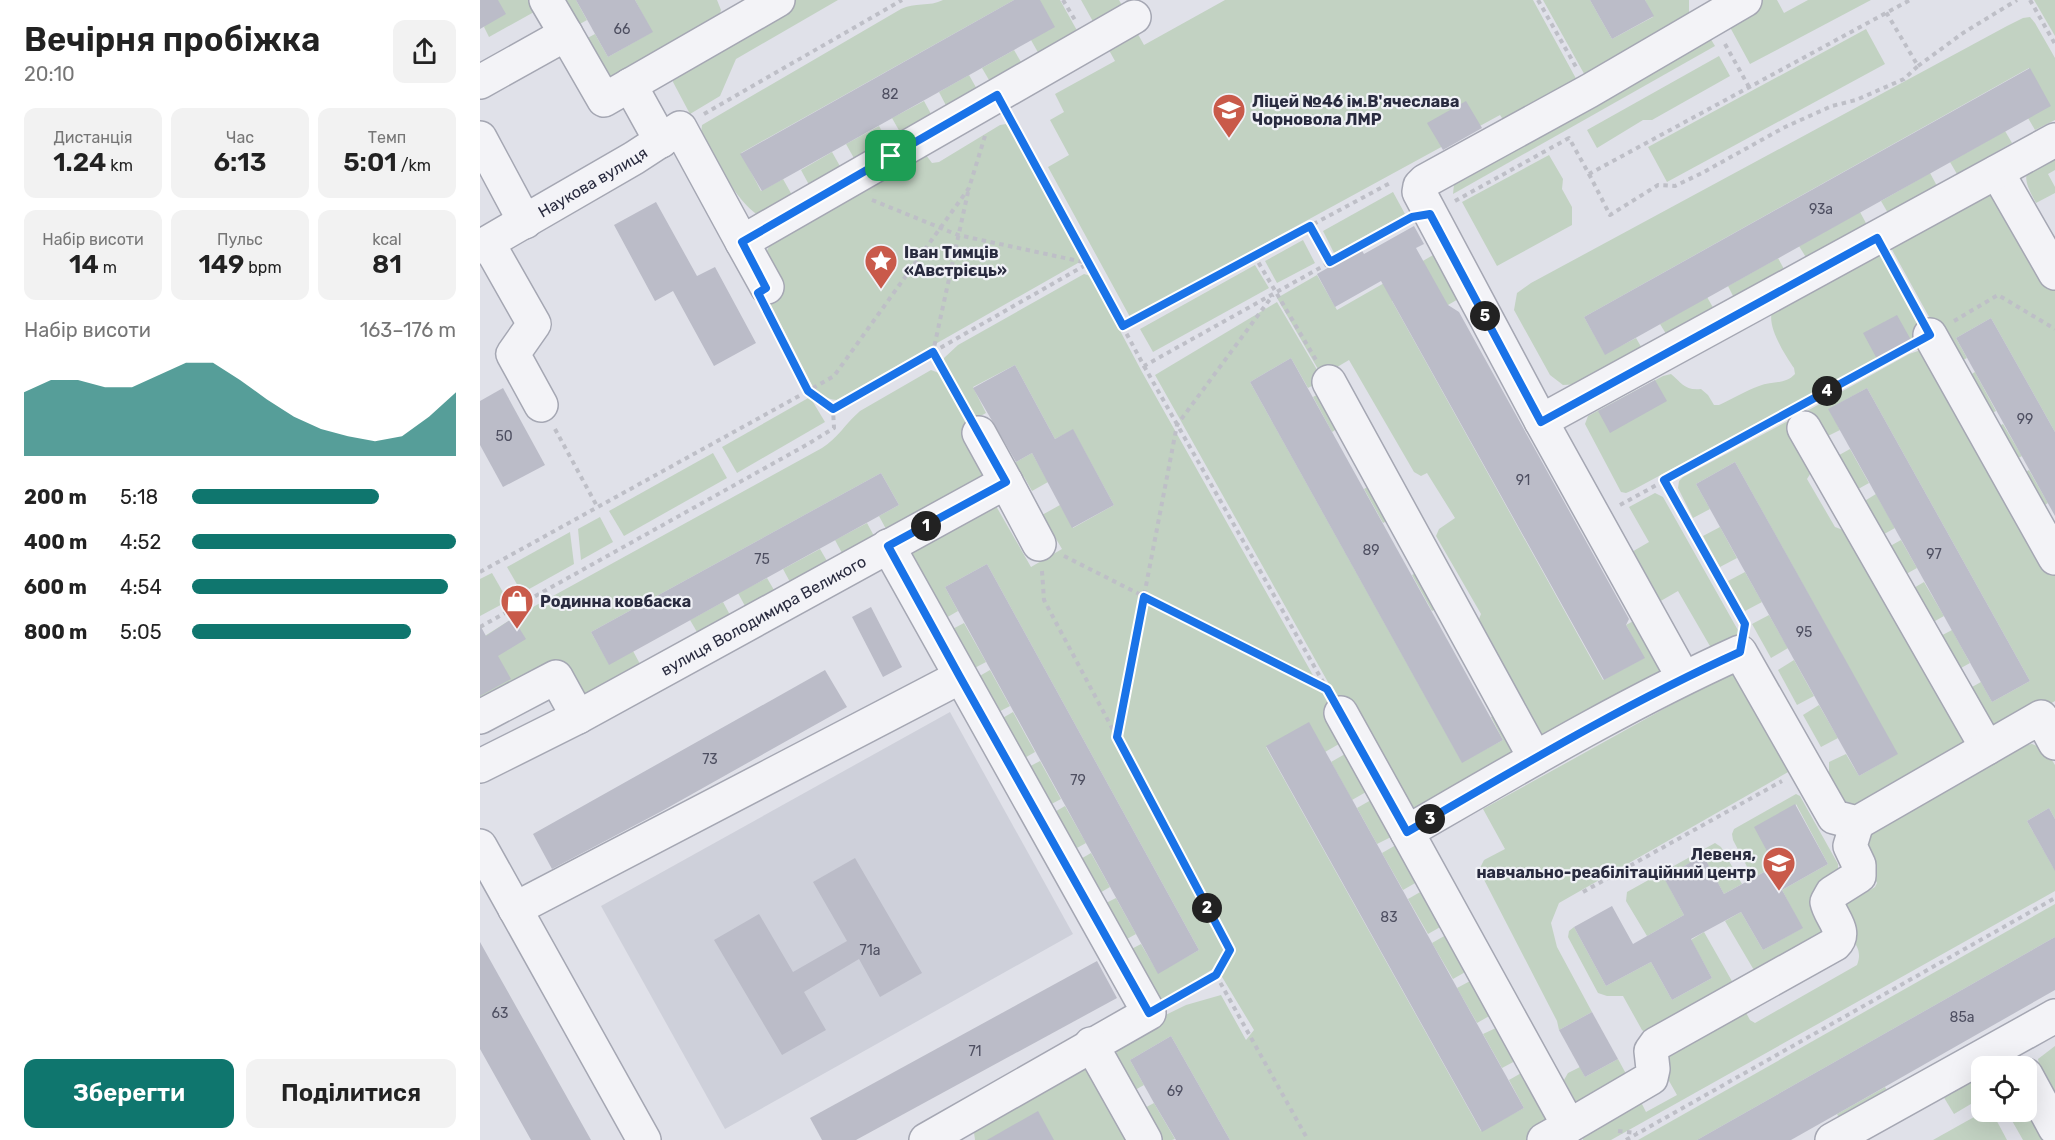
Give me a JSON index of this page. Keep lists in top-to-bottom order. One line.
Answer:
{"streets":{"lane":["Наукова вулиця","вулиця Володимира Великого"]},"places":{"school or university":["Ліцей №46 ім.В'ячеслава Чорновола ЛМР","Левеня, навчально-реабілітаційний центр"],"place":["Іван Тимців «Австрієць»"],"shop":["Родинна ковбаска"]},"house_numbers":["66","82","93а","99","50","91","89","97","75","95","73","79","83","71а","63","85а","71","69"],"page":{"heading":["Вечірня пробіжка","20:10"],"stats":[["Дистанція","1.24 km"],["Час","6:13"],["Темп","5:01 /km"],["Набір висоти","14 m"],["Пульс","149 bpm"],["kcal","81"]],"pins":["5","4","1","3","2"],"chart":["Набір висоти","163–176 m"],"list":[{"name":"200 m","note":"5:18"},{"name":"400 m","note":"4:52"},{"name":"600 m","note":"4:54"},{"name":"800 m","note":"5:05"}],"buttons":["Зберегти","Поділитися"]}}
